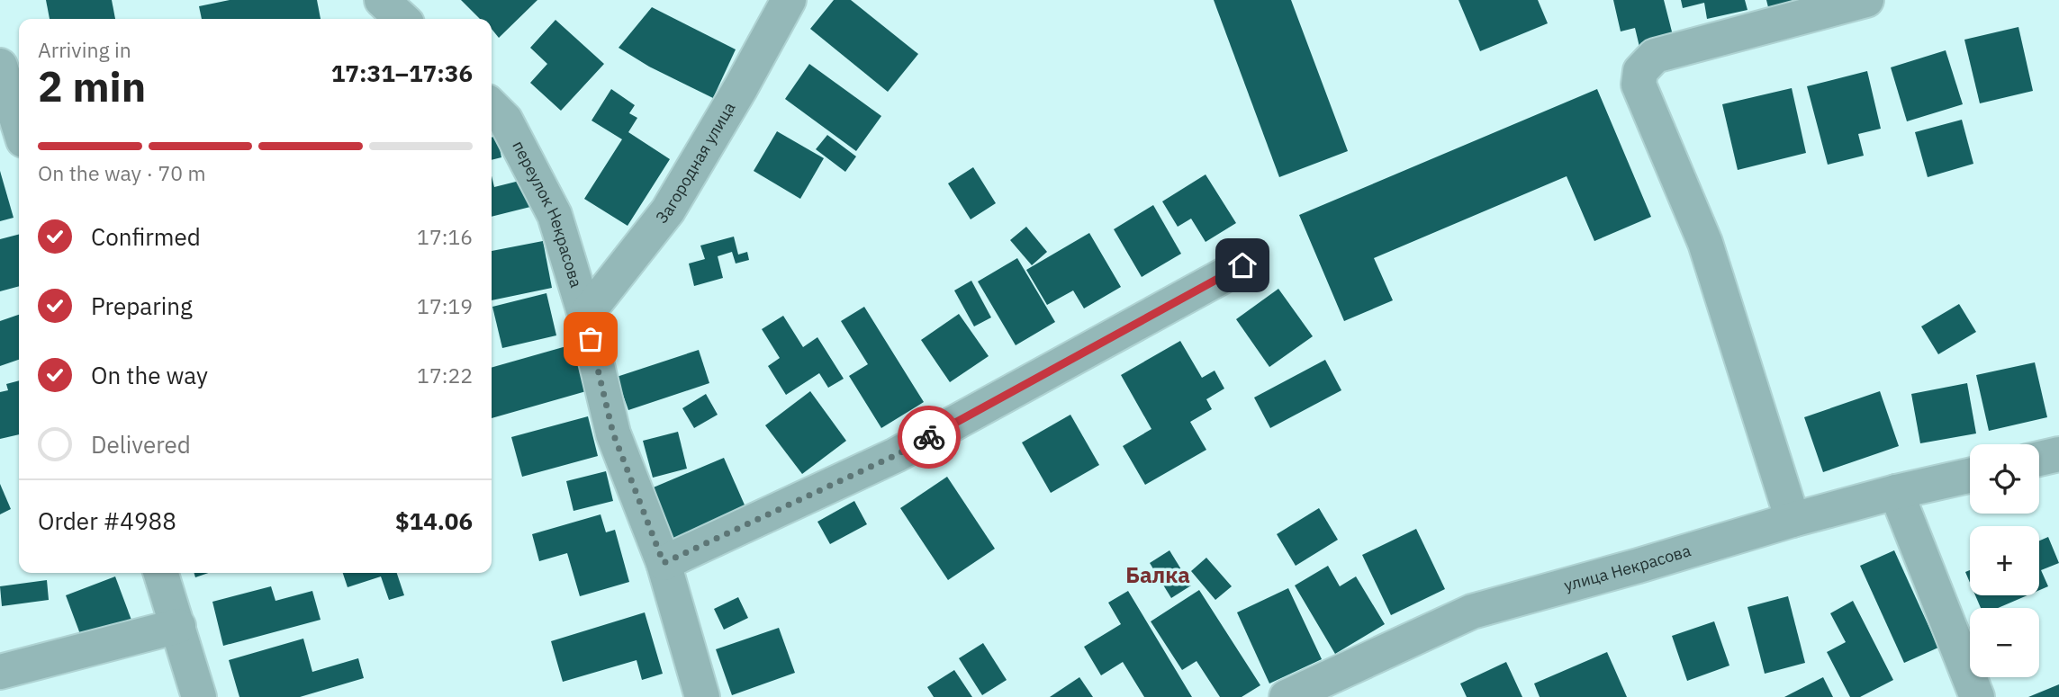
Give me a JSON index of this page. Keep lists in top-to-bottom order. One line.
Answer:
{"streets":{"street":["Загородная улица","переулок Некрасова","улица Некрасова"]},"crossings":[["Загородная улица","переулок Некрасова"]],"districts":["Балка"],"page":{"heading":["2 min","Arriving in","17:31–17:36"],"panel":["Order #4988","$14.06"],"bar":"On the way · 70 m","list":[["Confirmed","17:16"],["Preparing","17:19"],["On the way","17:22"],"Delivered"],"map_buttons":["+","−"]}}
